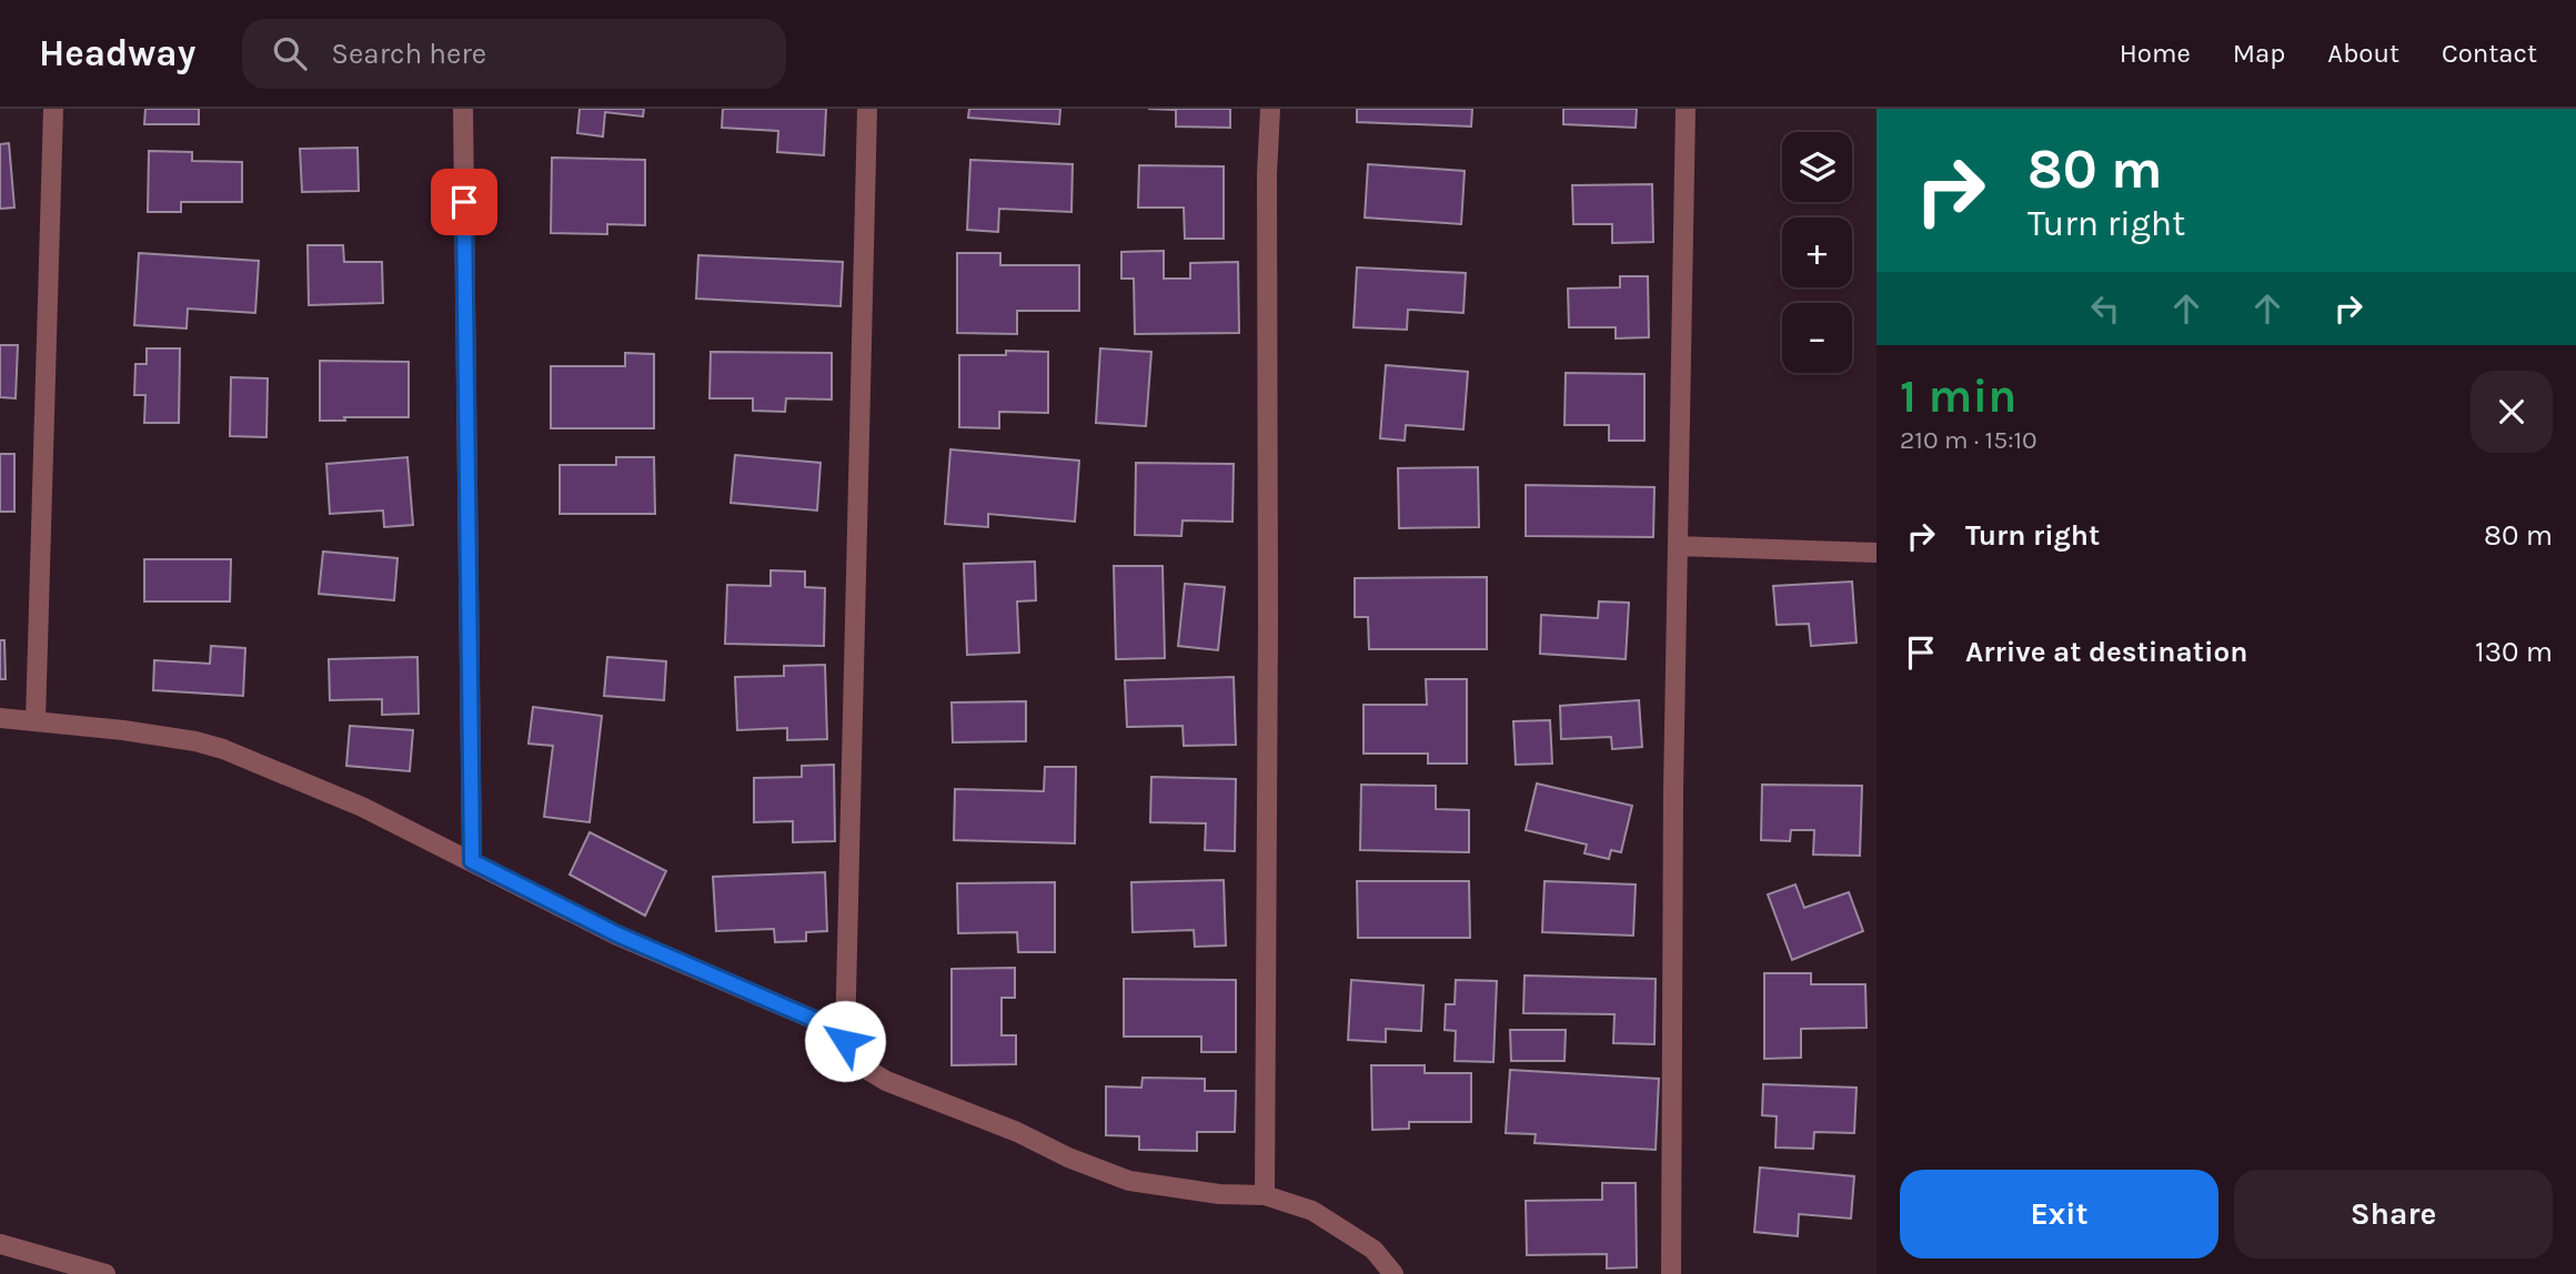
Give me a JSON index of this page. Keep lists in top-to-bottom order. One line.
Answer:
{"page":{"header":"Headway","search":"Search here","nav":["Home","Map","About","Contact"],"turn":["80 m","Turn right"],"map_buttons":["+","−"],"heading":["1 min","210 m · 15:10"],"list":[{"name":"Turn right","value":"80 m"},{"name":"Arrive at destination","value":"130 m"}],"buttons":["Exit","Share"]}}
